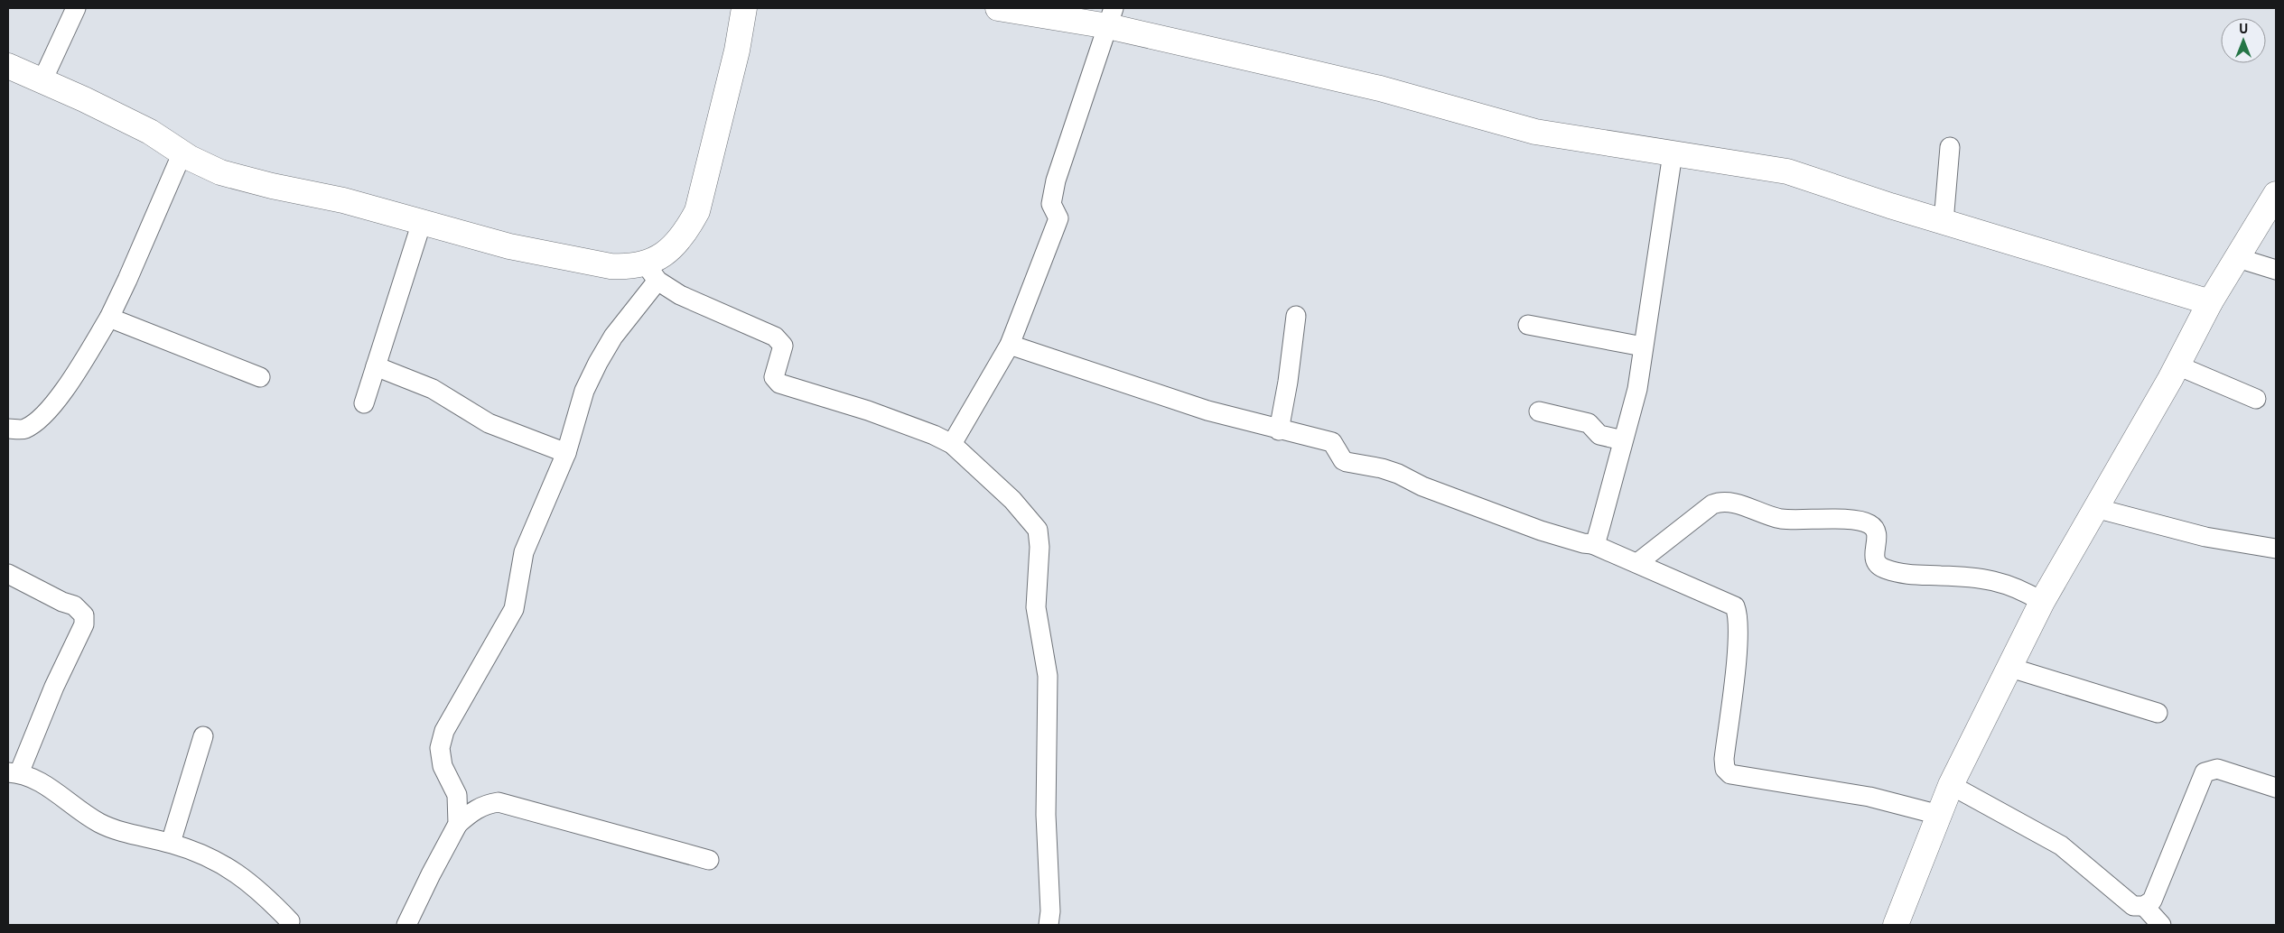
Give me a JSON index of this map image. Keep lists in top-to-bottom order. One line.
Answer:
{"north":"top"}
